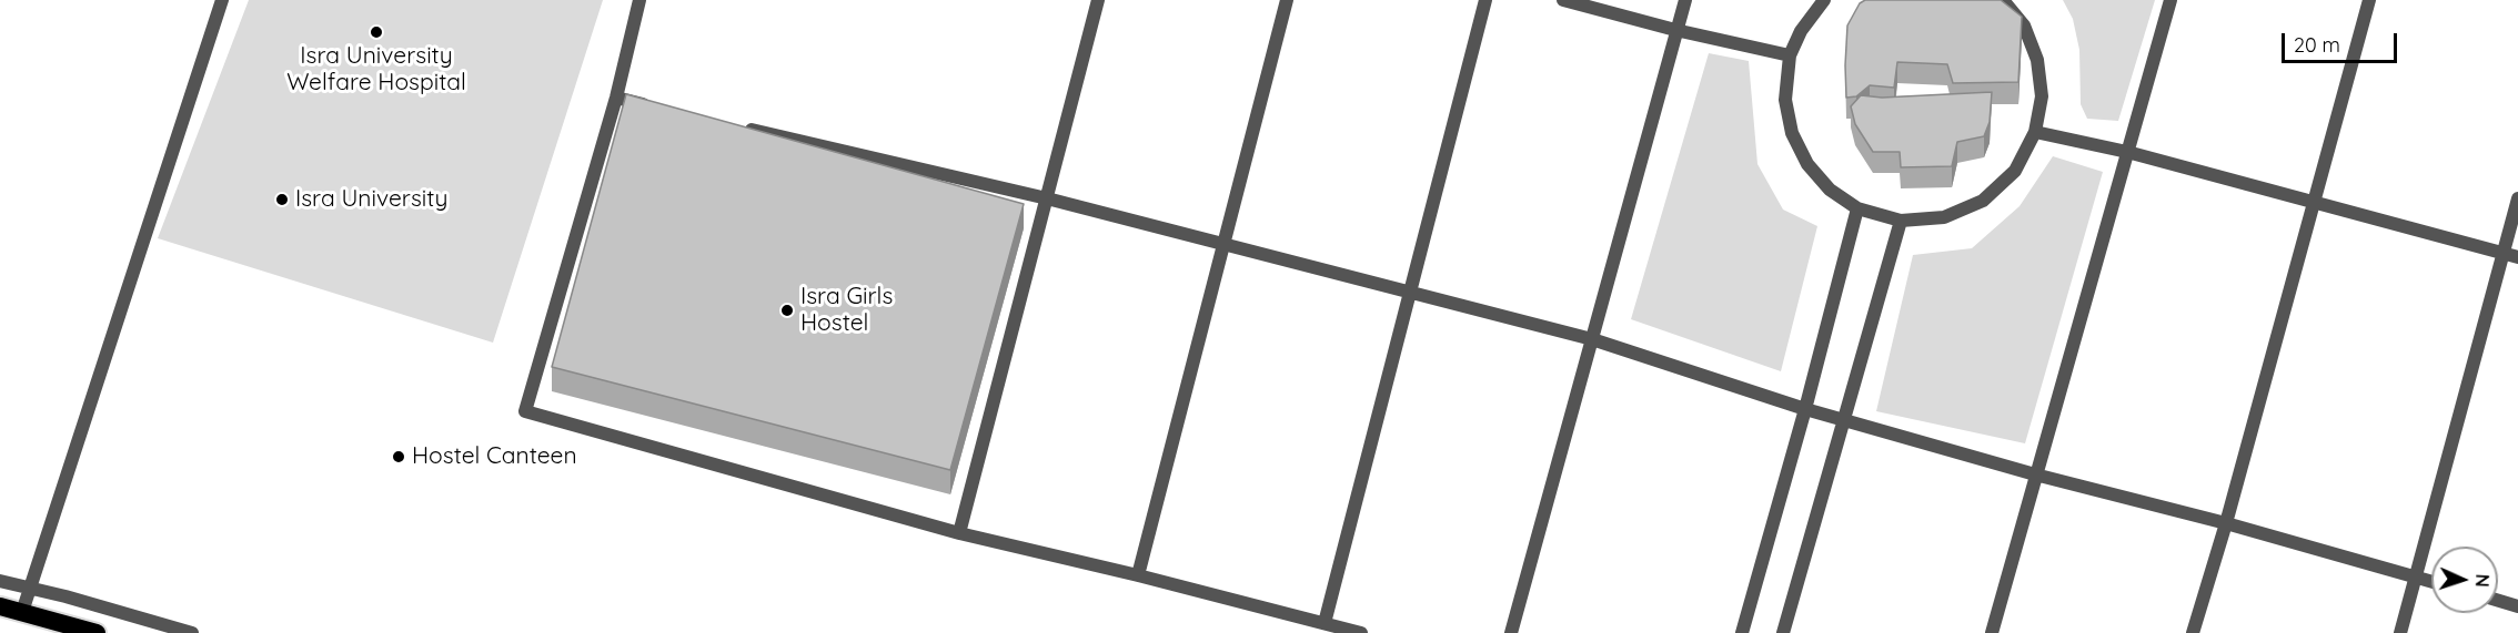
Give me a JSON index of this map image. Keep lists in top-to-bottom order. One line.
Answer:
{"places":["Isra University Welfare Hospital","Isra University","Isra Girls Hostel","Hostel Canteen"],"scale_bar":"20 m","north":"right"}
